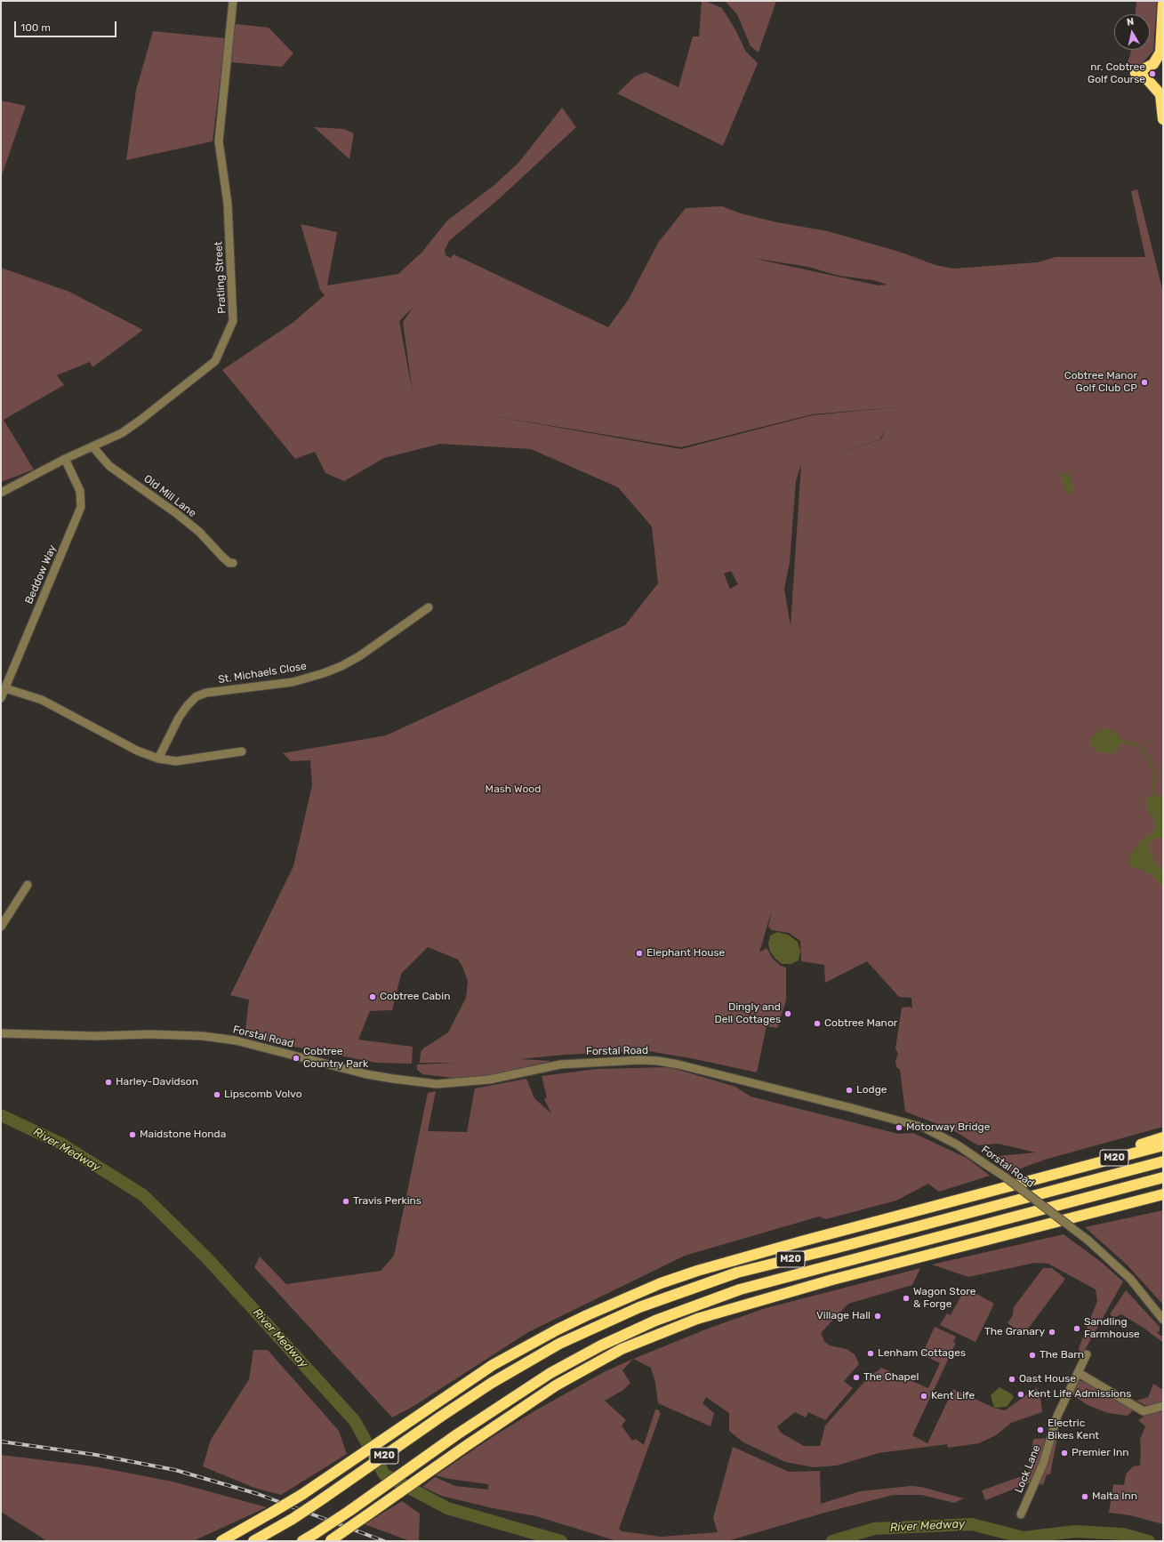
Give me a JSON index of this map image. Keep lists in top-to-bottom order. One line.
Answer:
{"streets":{"highway":["M20"],"street":["Pratling Street","Old Mill Lane","Beddow Way","St. Michaels Close","Forstal Road","Lock Lane"]},"crossings":[["Pratling Street","Old Mill Lane"],["Pratling Street","Beddow Way"]],"water":["River Medway"],"parks":["Mash Wood"],"places":["nr. Cobtree Golf Course","Cobtree Manor Golf Club CP","Elephant House","Cobtree Cabin","Dingly and Dell Cottages","Cobtree Manor","Cobtree Country Park","Harley-Davidson","Lodge","Lipscomb Volvo","Motorway Bridge","Maidstone Honda","Travis Perkins","Wagon Store & Forge","Village Hall","Sandling Farmhouse","The Granary","Lenham Cottages","The Barn","The Chapel","Oast House","Kent Life Admissions","Kent Life","Electric Bikes Kent","Premier Inn","Malta Inn"],"scale_bar":"100 m","north":"top"}
